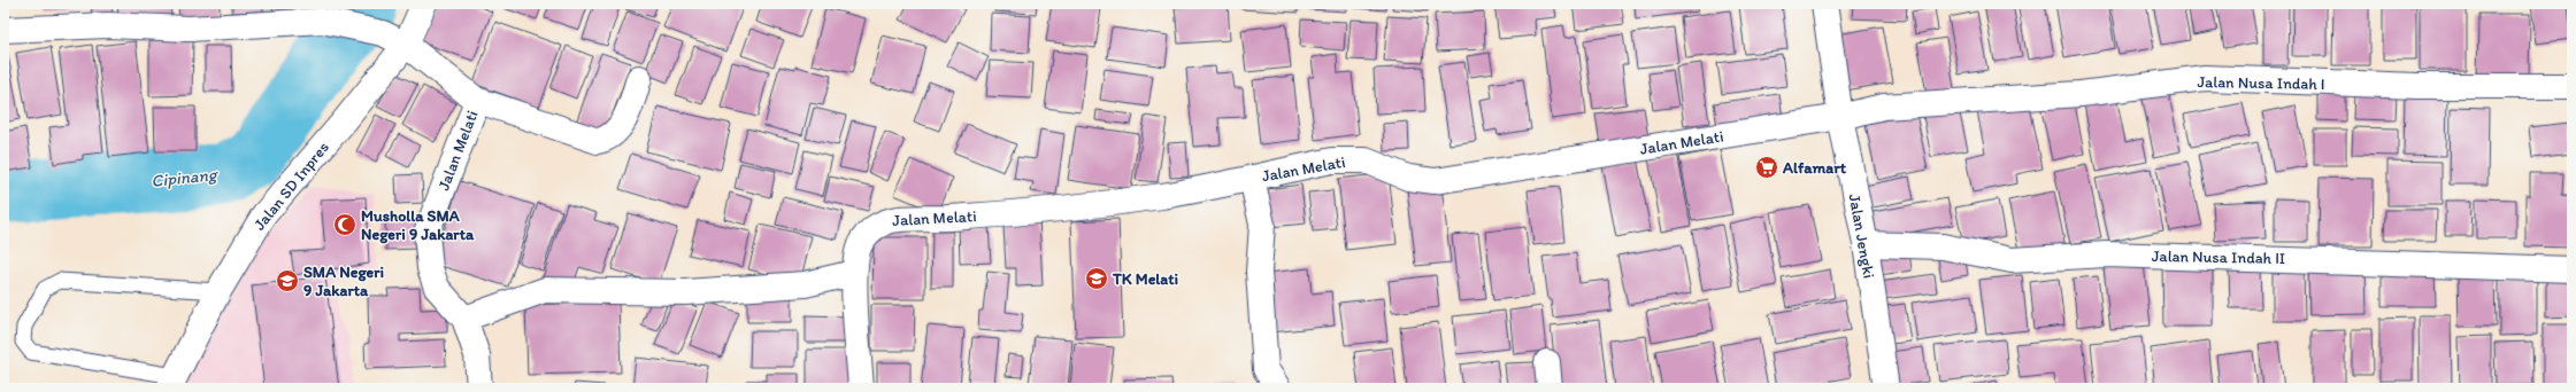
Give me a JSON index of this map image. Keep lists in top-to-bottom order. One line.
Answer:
{"streets":{"street":["Jalan Nusa Indah I","Jalan Melati","Jalan SD Inpres","Jalan Jengki","Jalan Nusa Indah II"]},"crossings":[["Jalan Nusa Indah I","Jalan Melati"],["Jalan Nusa Indah I","Jalan Jengki"],["Jalan Melati","Jalan SD Inpres"],["Jalan Melati","Jalan Jengki"],["Jalan Jengki","Jalan Nusa Indah II"]],"water":["Cipinang"],"places":{"supermarket":["Alfamart"],"mosque":["Musholla SMA Negeri 9 Jakarta"],"school or university":["TK Melati","SMA Negeri 9 Jakarta"]}}
